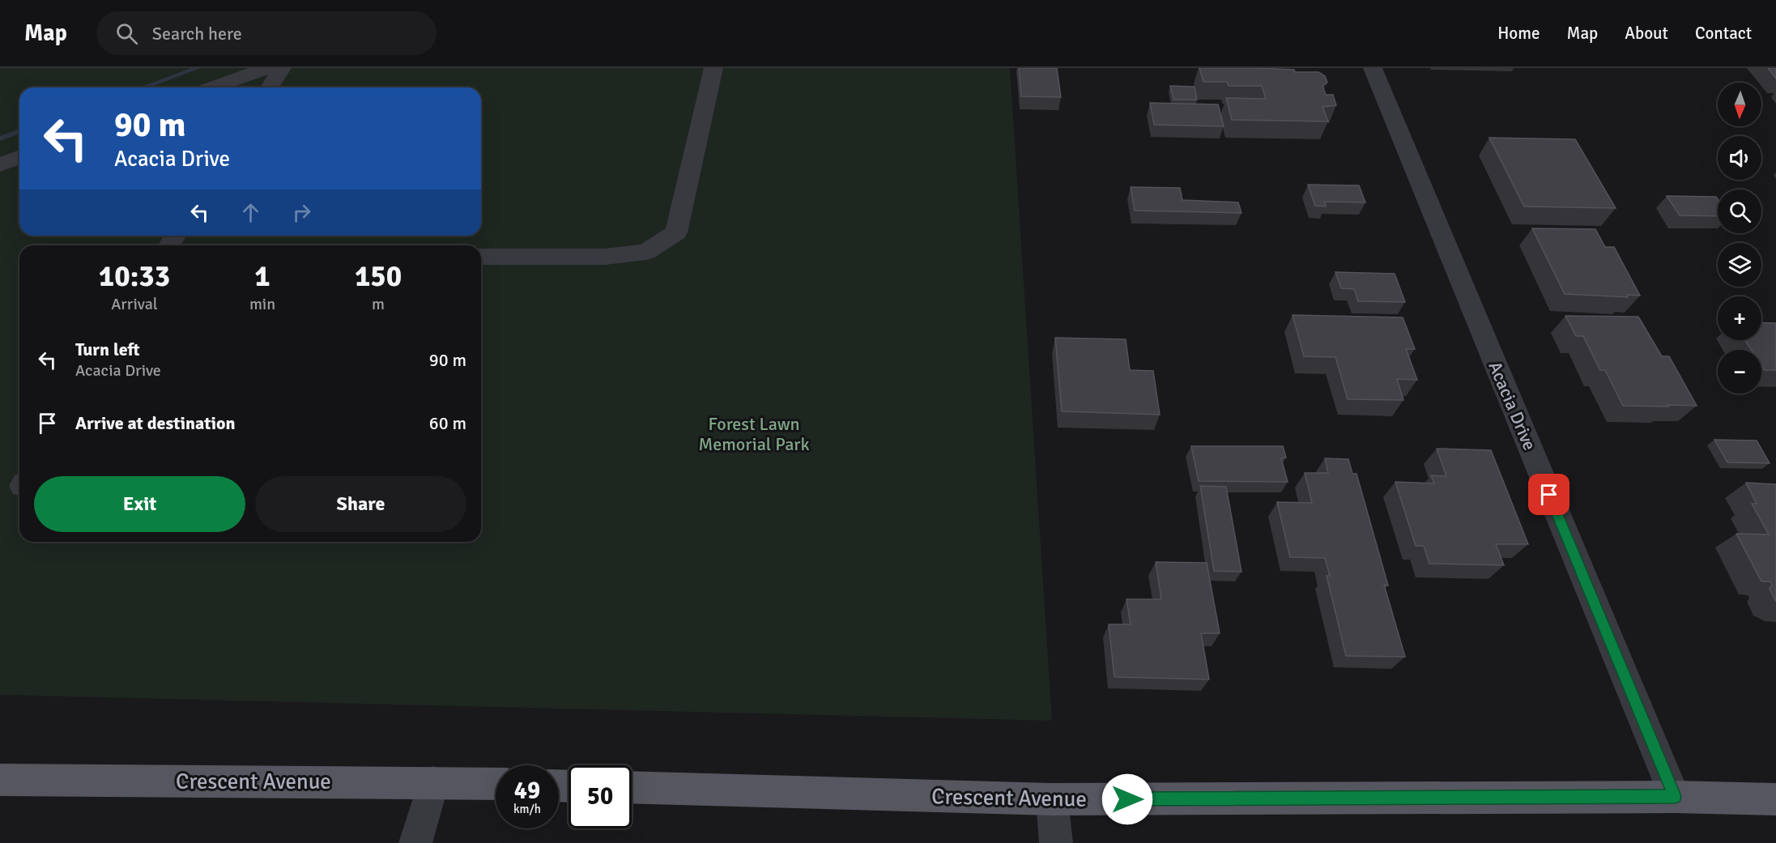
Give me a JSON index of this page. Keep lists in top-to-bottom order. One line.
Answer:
{"streets":{"main road":["Crescent Avenue"],"street":["Acacia Drive"]},"crossings":[["Acacia Drive","Crescent Avenue"]],"parks":["Forest Lawn Memorial Park"],"north":"bottom","page":{"header":"Map","search":"Search here","nav":["Home","Map","About","Contact"],"map_buttons":["+","−"],"turn":["90 m","Acacia Drive"],"eta":["10:33","Arrival","1","min","150","m"],"list":[{"name":"Turn left","note":"Acacia Drive","value":"90 m"},{"name":"Arrive at destination","value":"60 m"}],"buttons":["Exit","Share"],"speed":"49 km/h","limit":"50"}}
